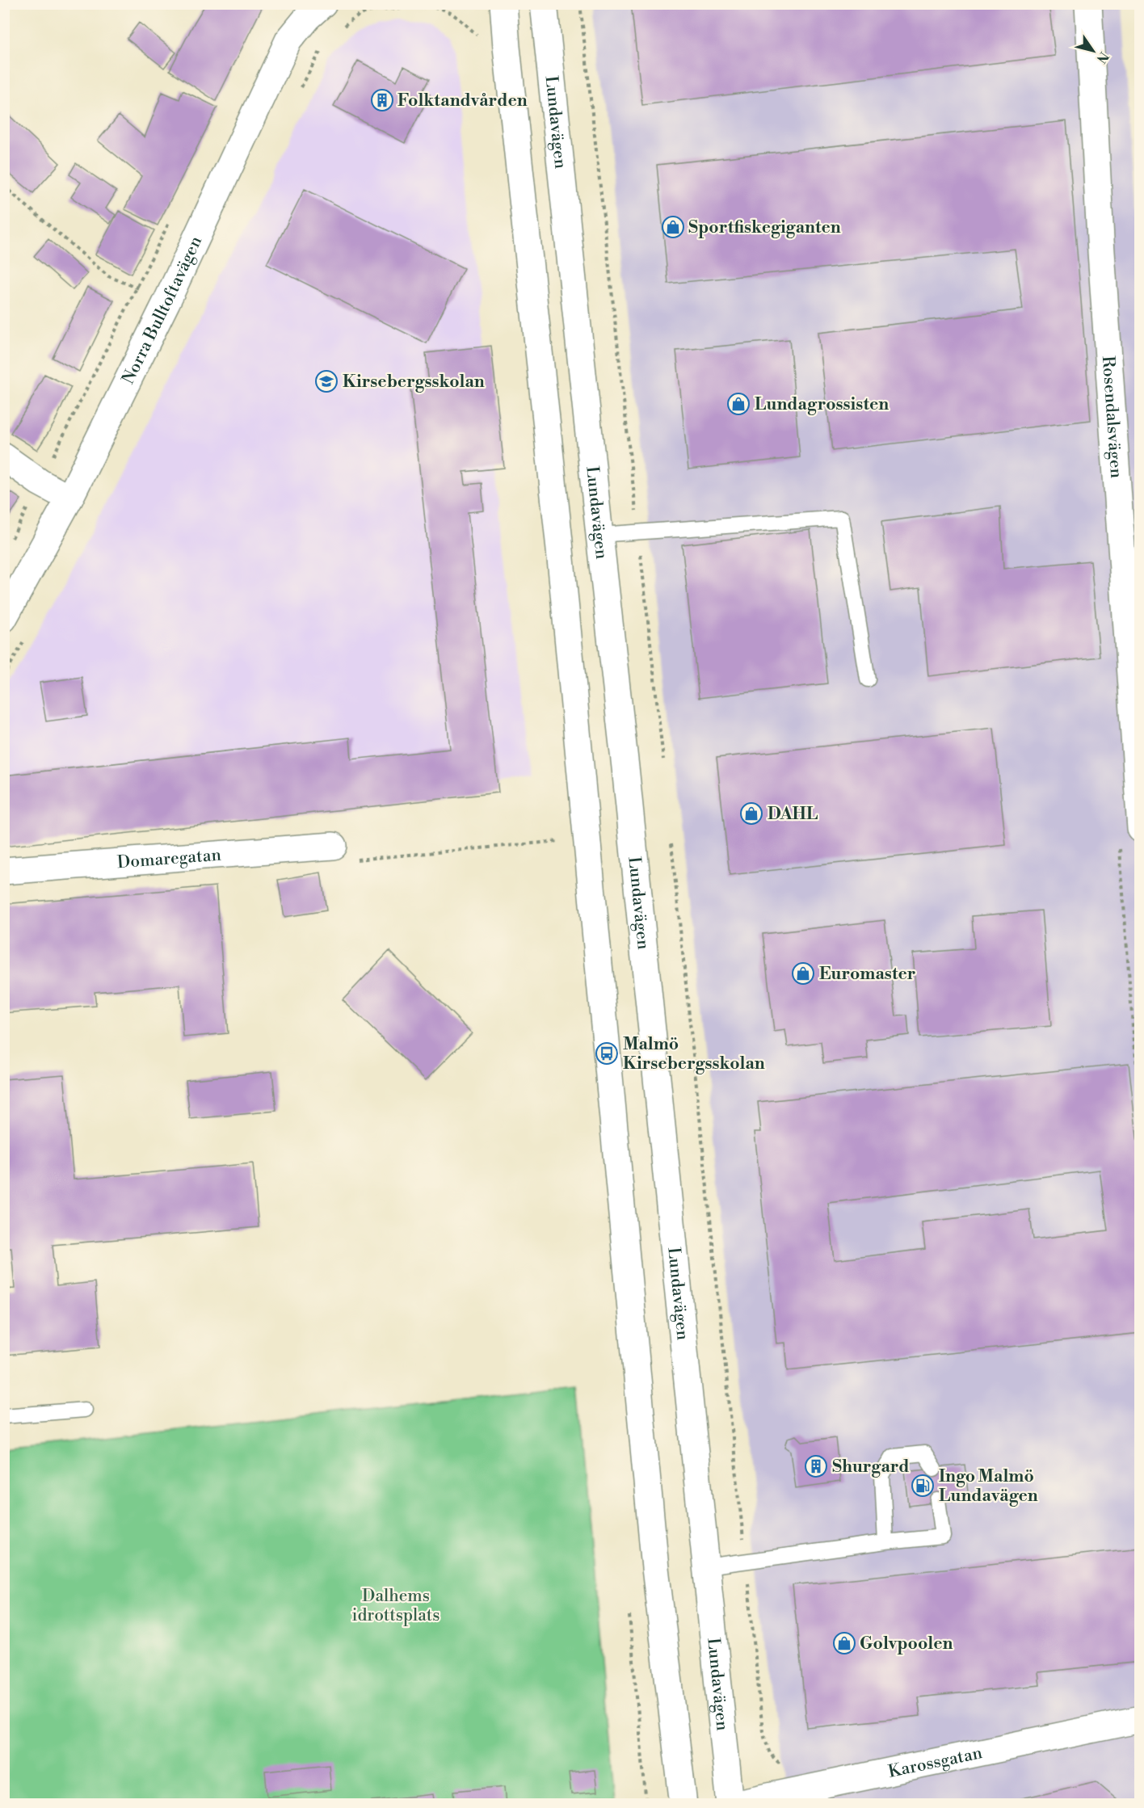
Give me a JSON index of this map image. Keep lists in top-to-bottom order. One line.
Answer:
{"streets":{"main road":["Lundavägen","Norra Bulltoftavägen","Rosendalsvägen","Domaregatan","Karossgatan"]},"crossings":[["Lundavägen","Karossgatan"]],"parks":["Dalhems idrottsplats"],"places":{"building":["Folktandvården","Shurgard"],"shop":["Sportfiskegiganten","Lundagrossisten","DAHL","Euromaster","Golvpoolen"],"school or university":["Kirsebergsskolan"],"bus stop":["Malmö Kirsebergsskolan"],"fuel station":["Ingo Malmö Lundavägen"]},"north":"bottom right"}
